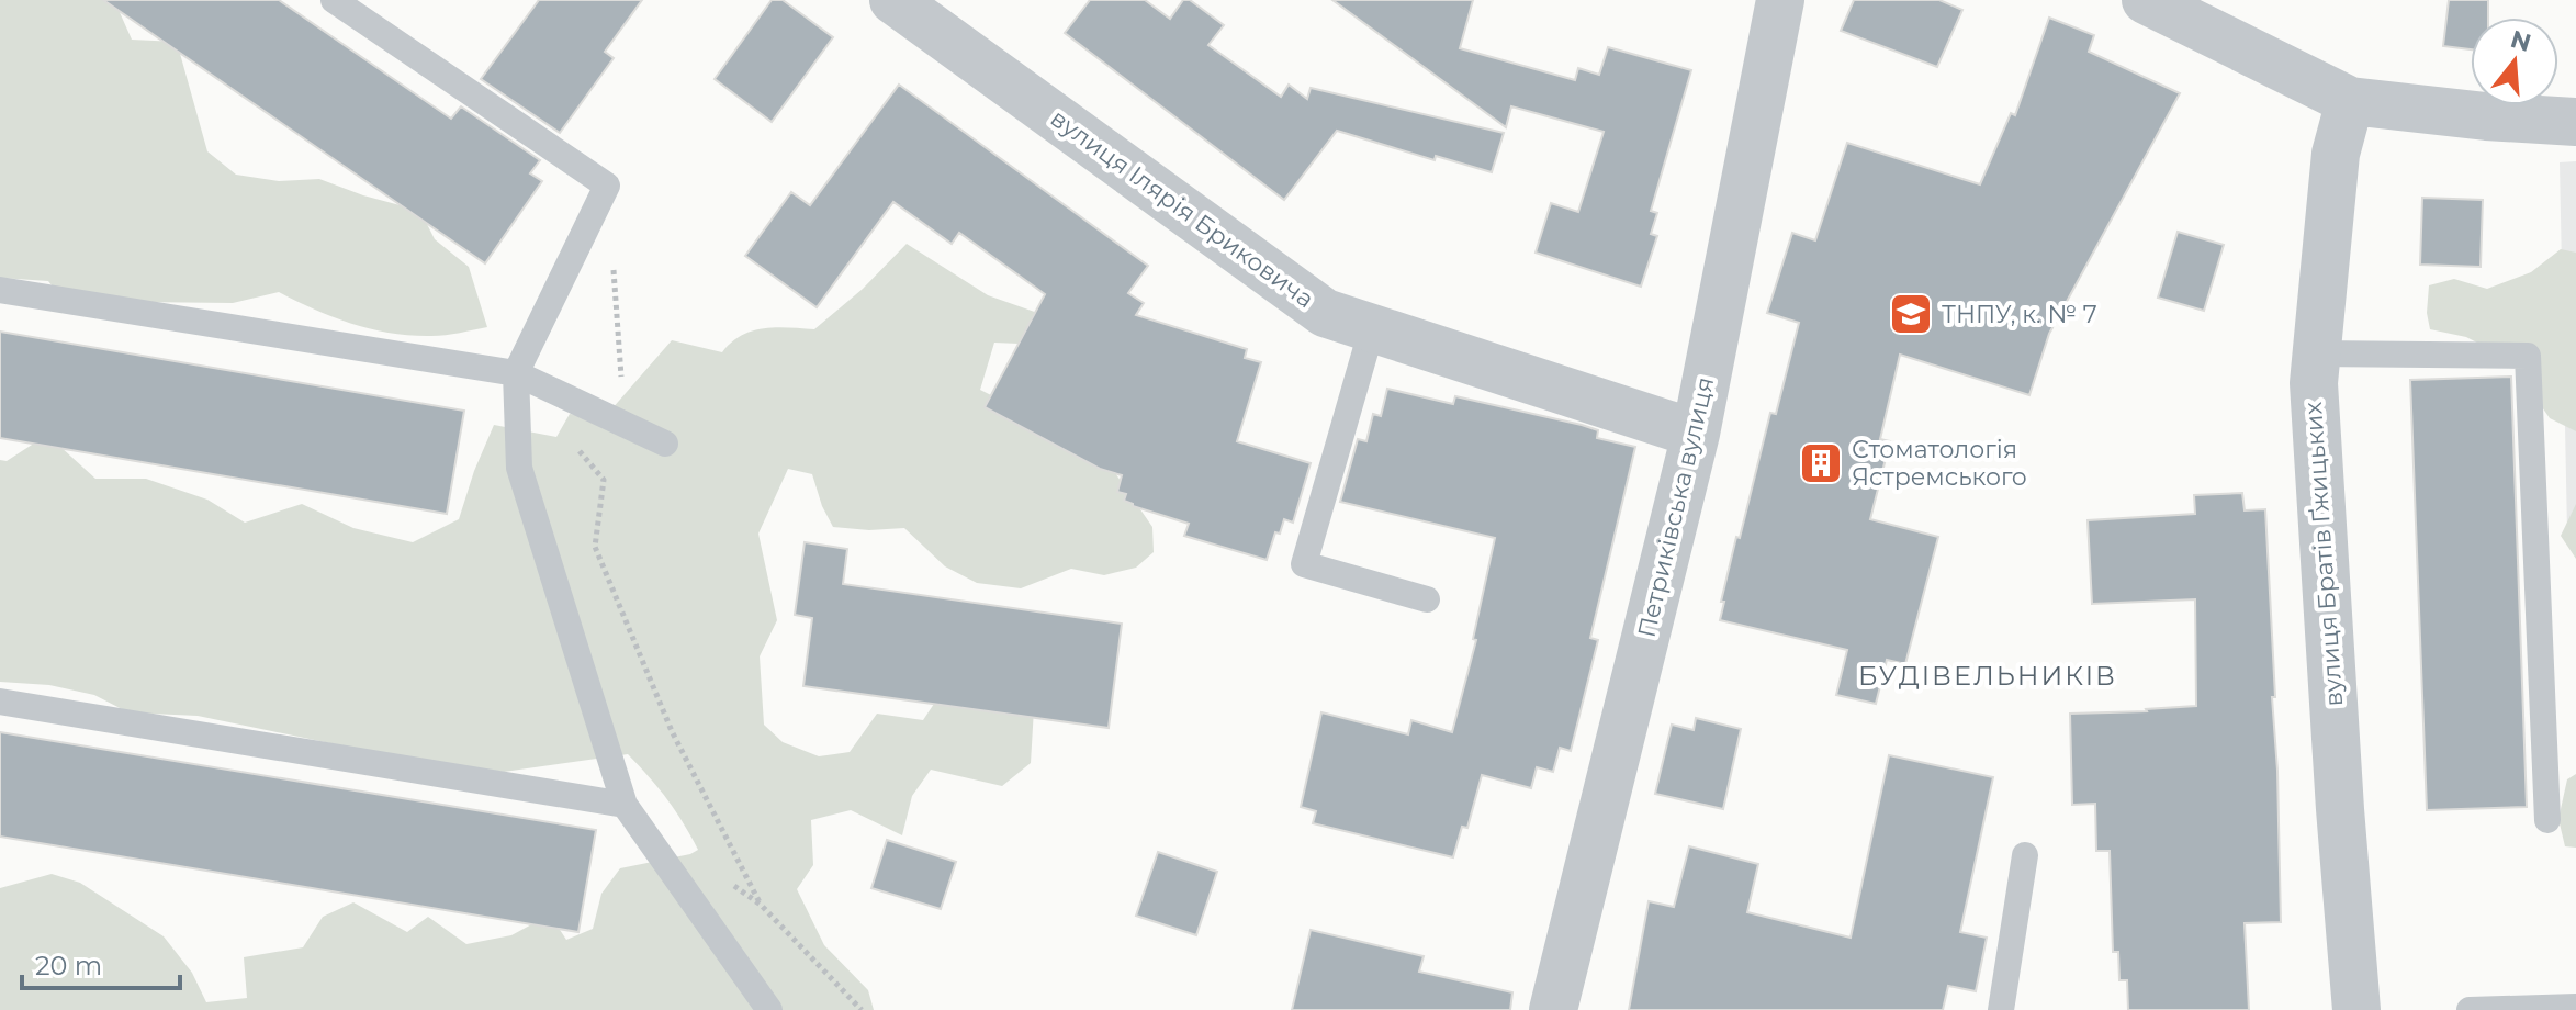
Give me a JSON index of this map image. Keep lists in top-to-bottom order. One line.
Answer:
{"streets":{"street":["вулиця Ілярія Бриковича","Петриківська вулиця","вулиця Братів Ґжицьких"]},"crossings":[["вулиця Ілярія Бриковича","Петриківська вулиця"]],"districts":["БУДІВЕЛЬНИКІВ"],"places":{"school or university":["ТНПУ, к. № 7"],"building":["Стоматологія Ястремського"]},"scale_bar":"20 m","north":"top"}
